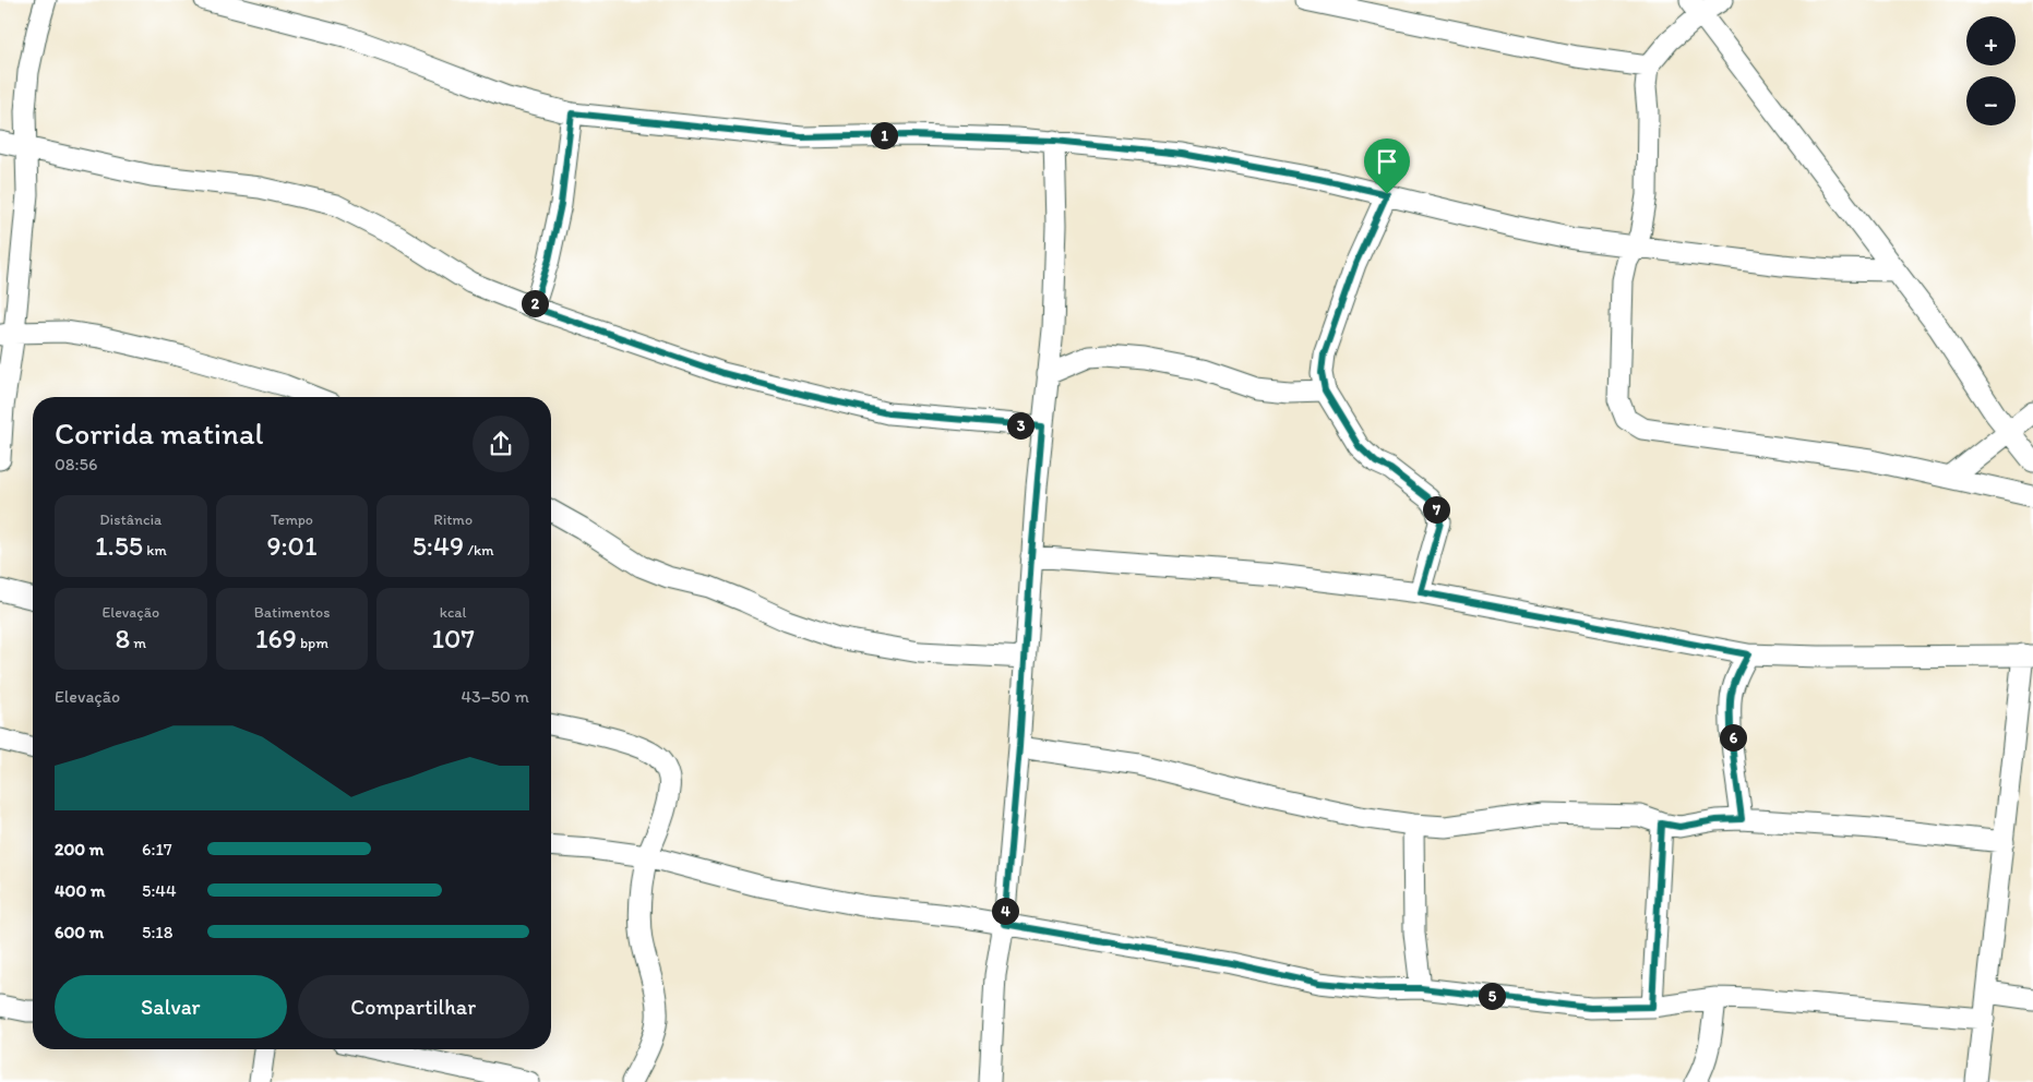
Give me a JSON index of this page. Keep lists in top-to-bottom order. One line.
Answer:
{"page":{"map_buttons":["+","−"],"pins":["1","2","3","7","6","4","5"],"heading":["Corrida matinal","08:56"],"stats":[["Distância","1.55 km"],["Tempo","9:01"],["Ritmo","5:49 /km"],["Elevação","8 m"],["Batimentos","169 bpm"],["kcal","107"]],"chart":["Elevação","43–50 m"],"list":[{"name":"200 m","note":"6:17"},{"name":"400 m","note":"5:44"},{"name":"600 m","note":"5:18"}],"buttons":["Salvar","Compartilhar"]}}
